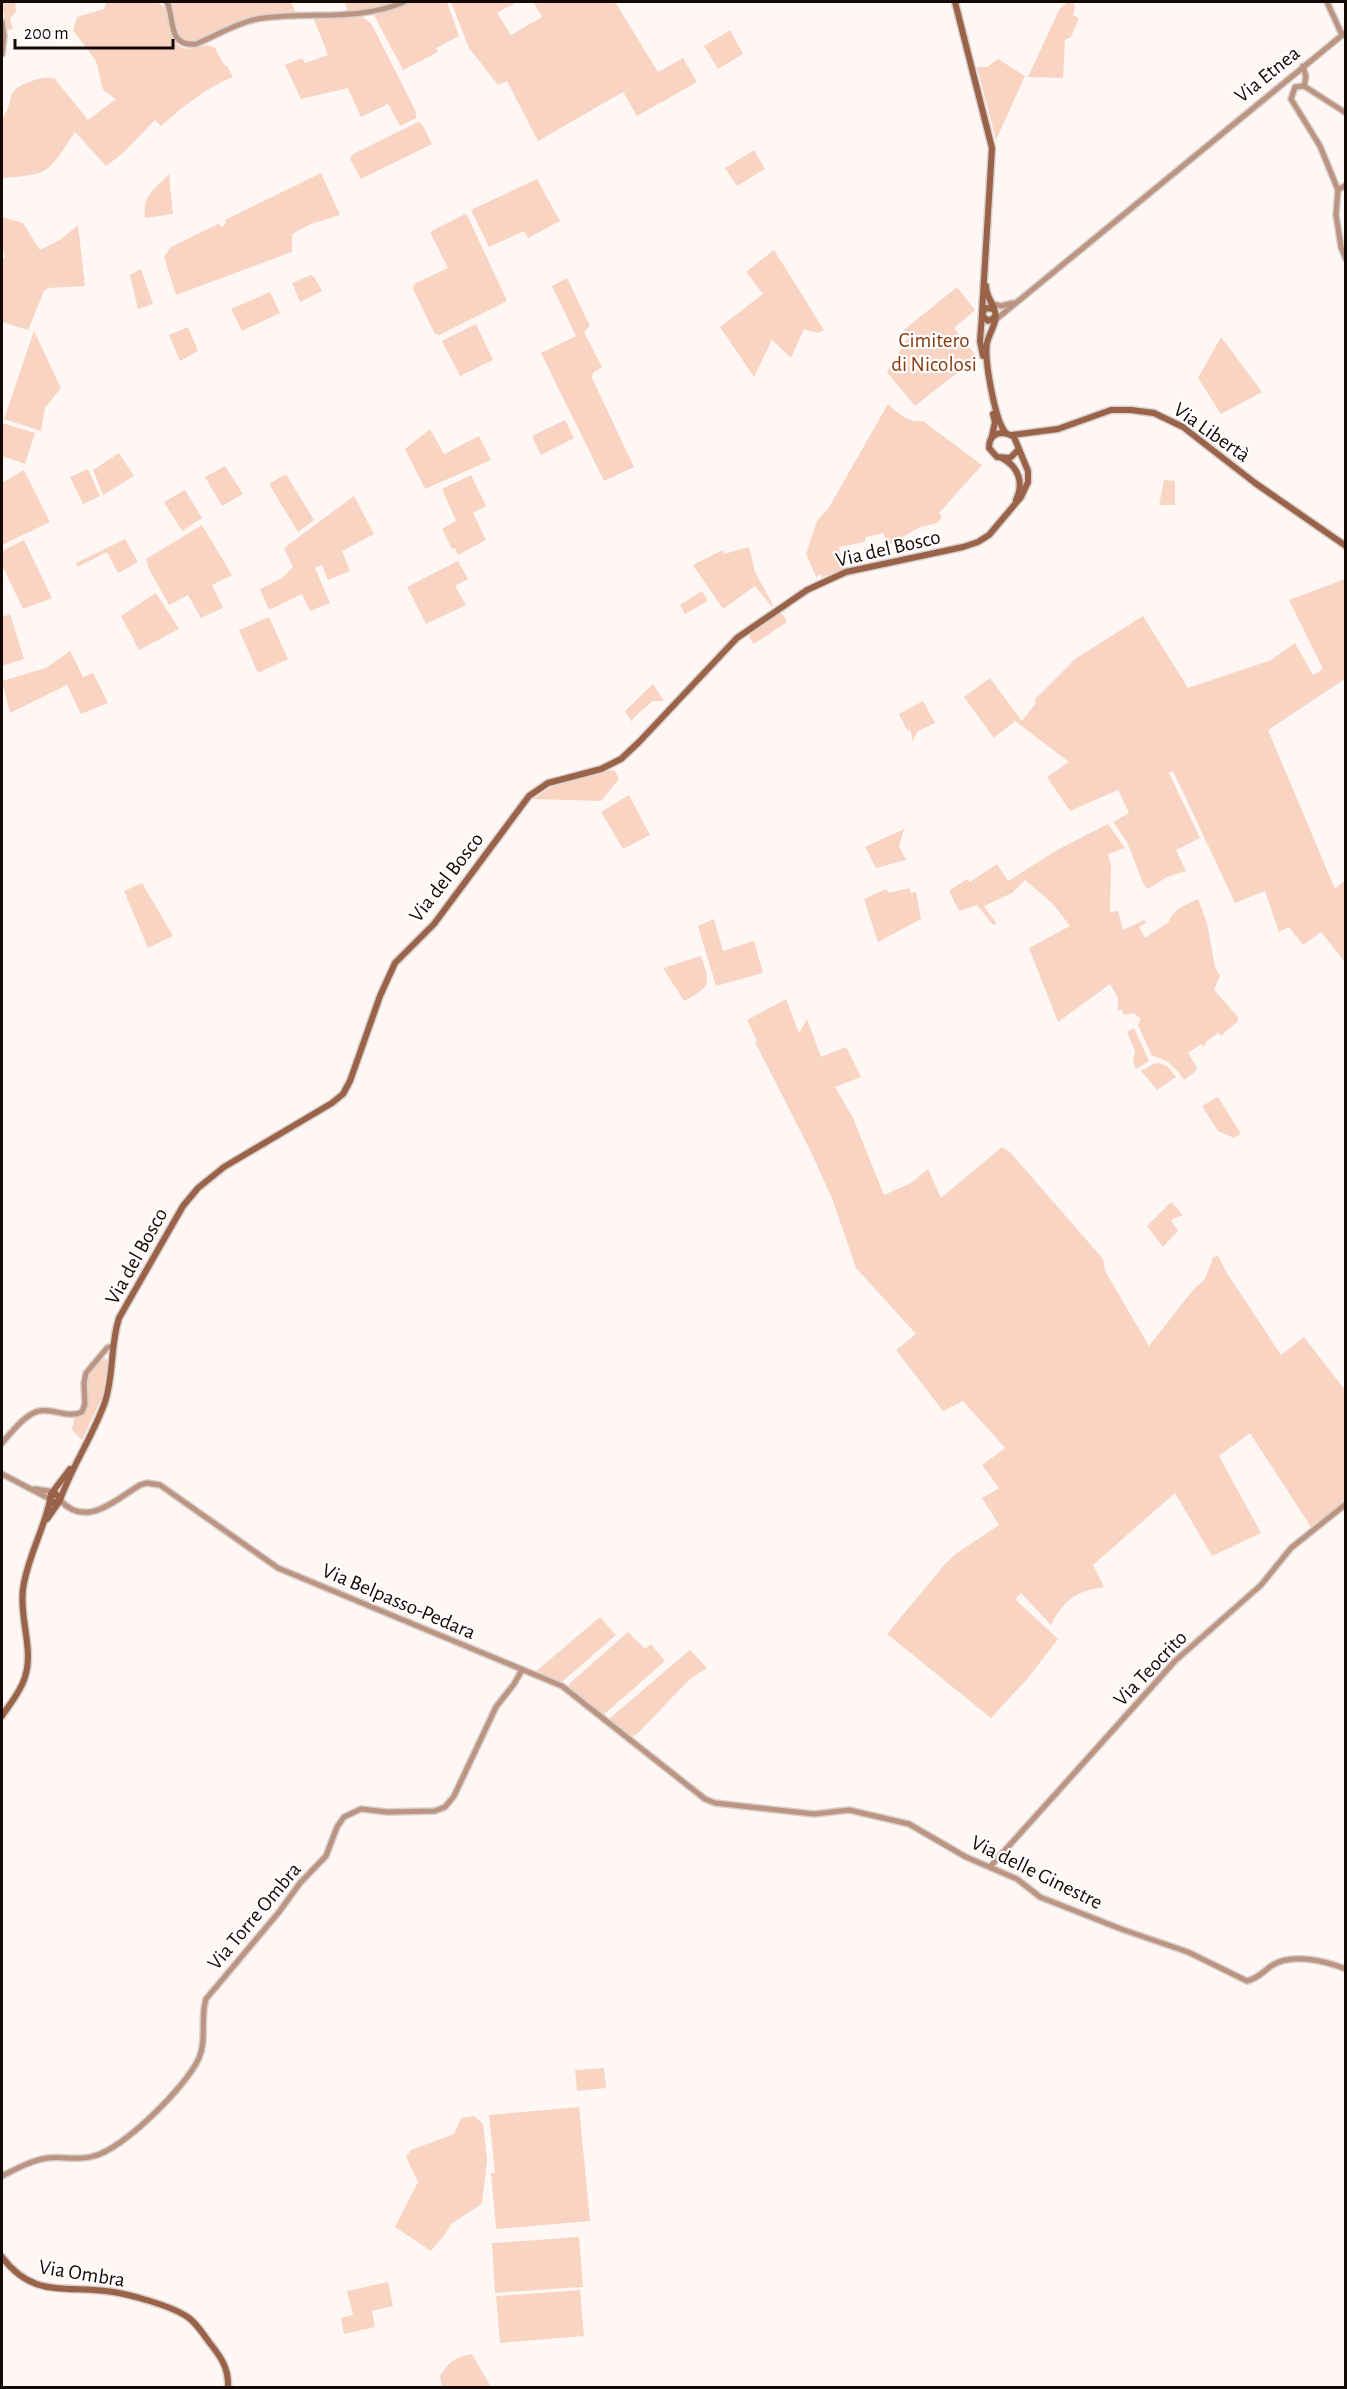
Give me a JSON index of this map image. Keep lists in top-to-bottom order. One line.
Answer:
{"streets":{"main road":["Via Libertà","Via del Bosco","Via Ombra"],"street":["Via Etnea","Via Belpasso-Pedara","Via Teocrito","Via delle Ginestre","Via Torre Ombra"]},"crossings":[["Via Belpasso-Pedara","Via delle Ginestre"],["Via Belpasso-Pedara","Via Torre Ombra"],["Via Teocrito","Via delle Ginestre"]],"parks":["Cimitero di Nicolosi"],"scale_bar":"200 m"}
